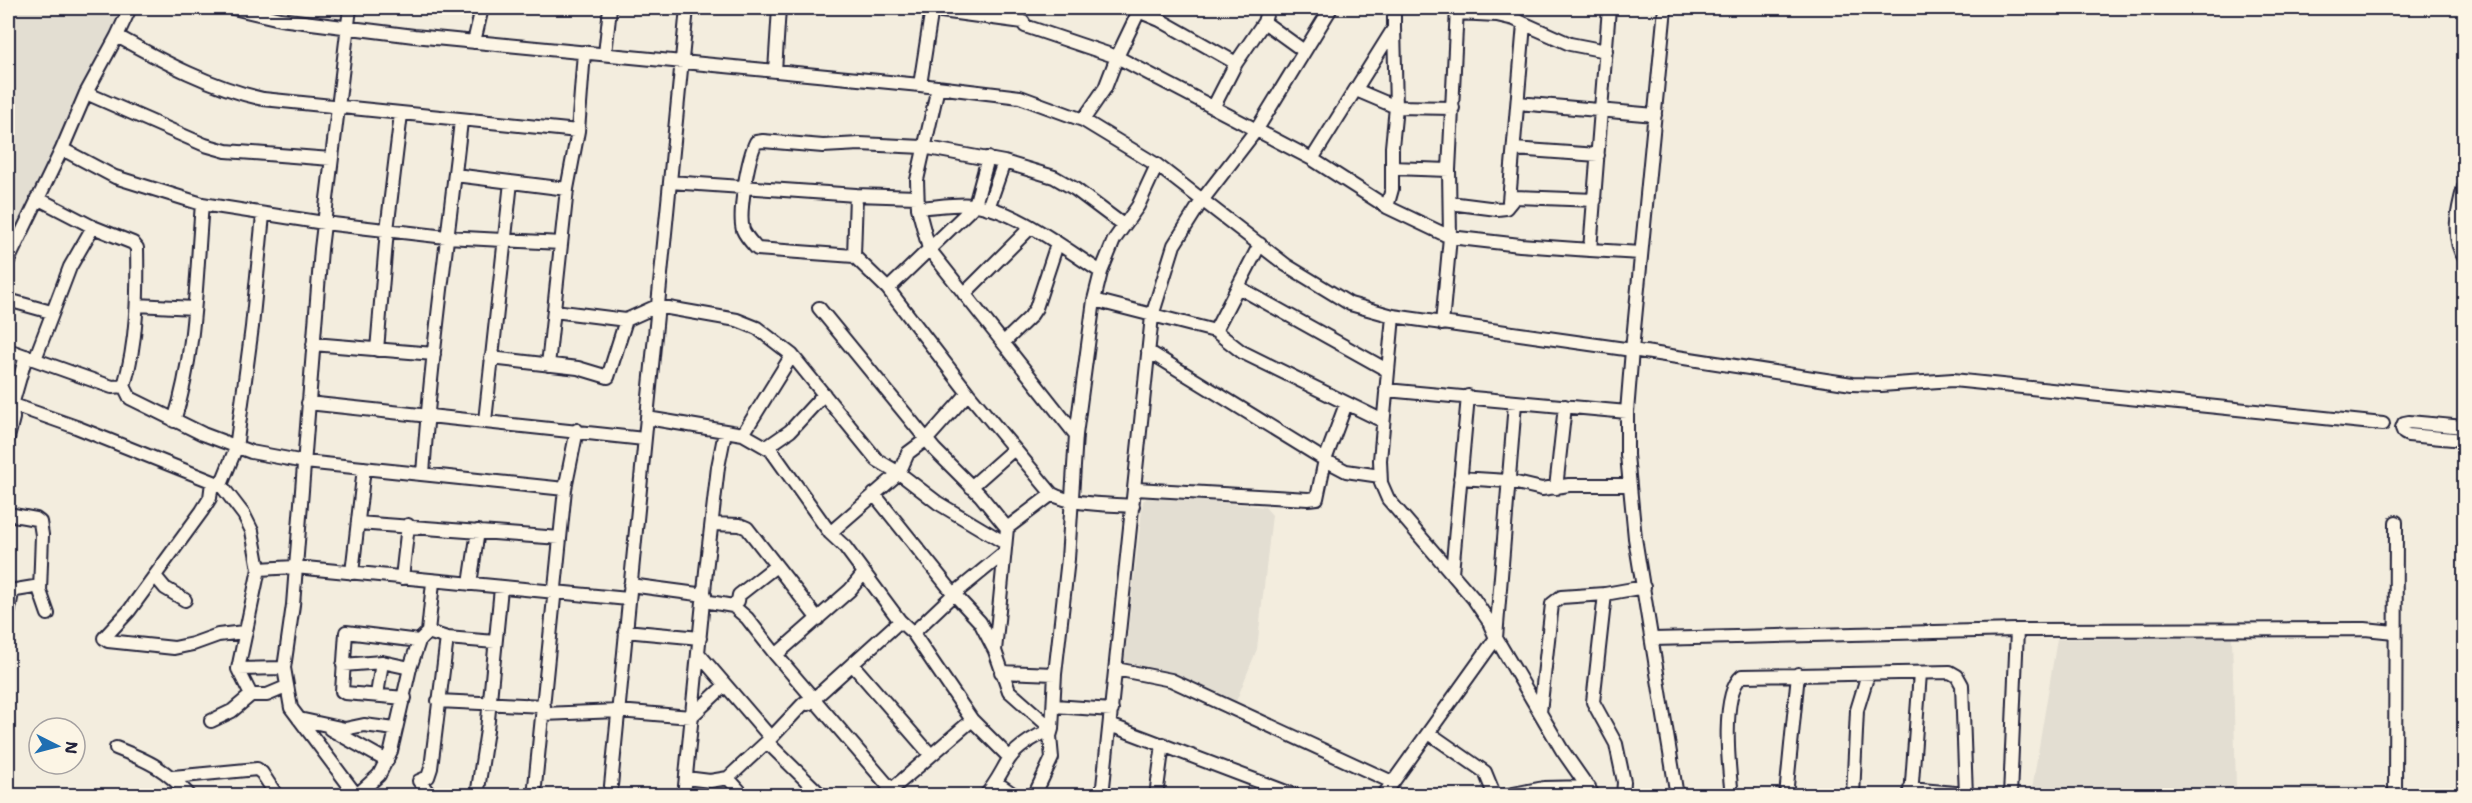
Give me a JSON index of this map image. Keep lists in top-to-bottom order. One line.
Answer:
{"north":"right"}
